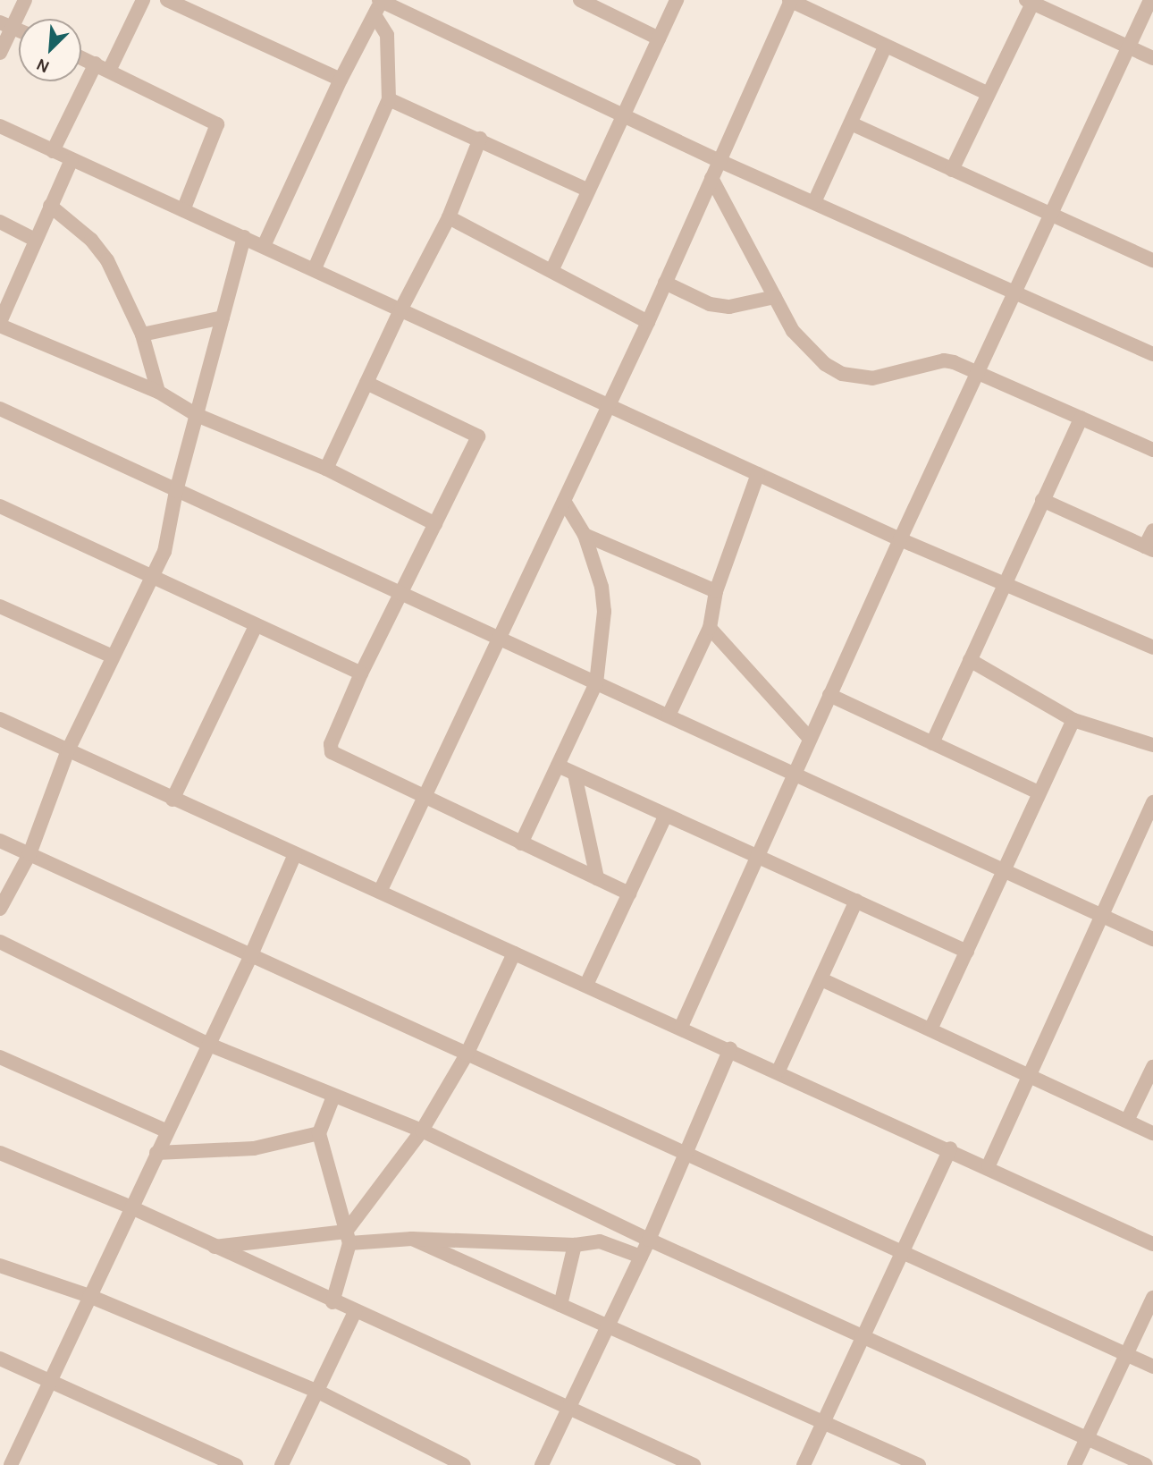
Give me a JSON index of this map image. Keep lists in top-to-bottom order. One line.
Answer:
{"north":"bottom left"}
